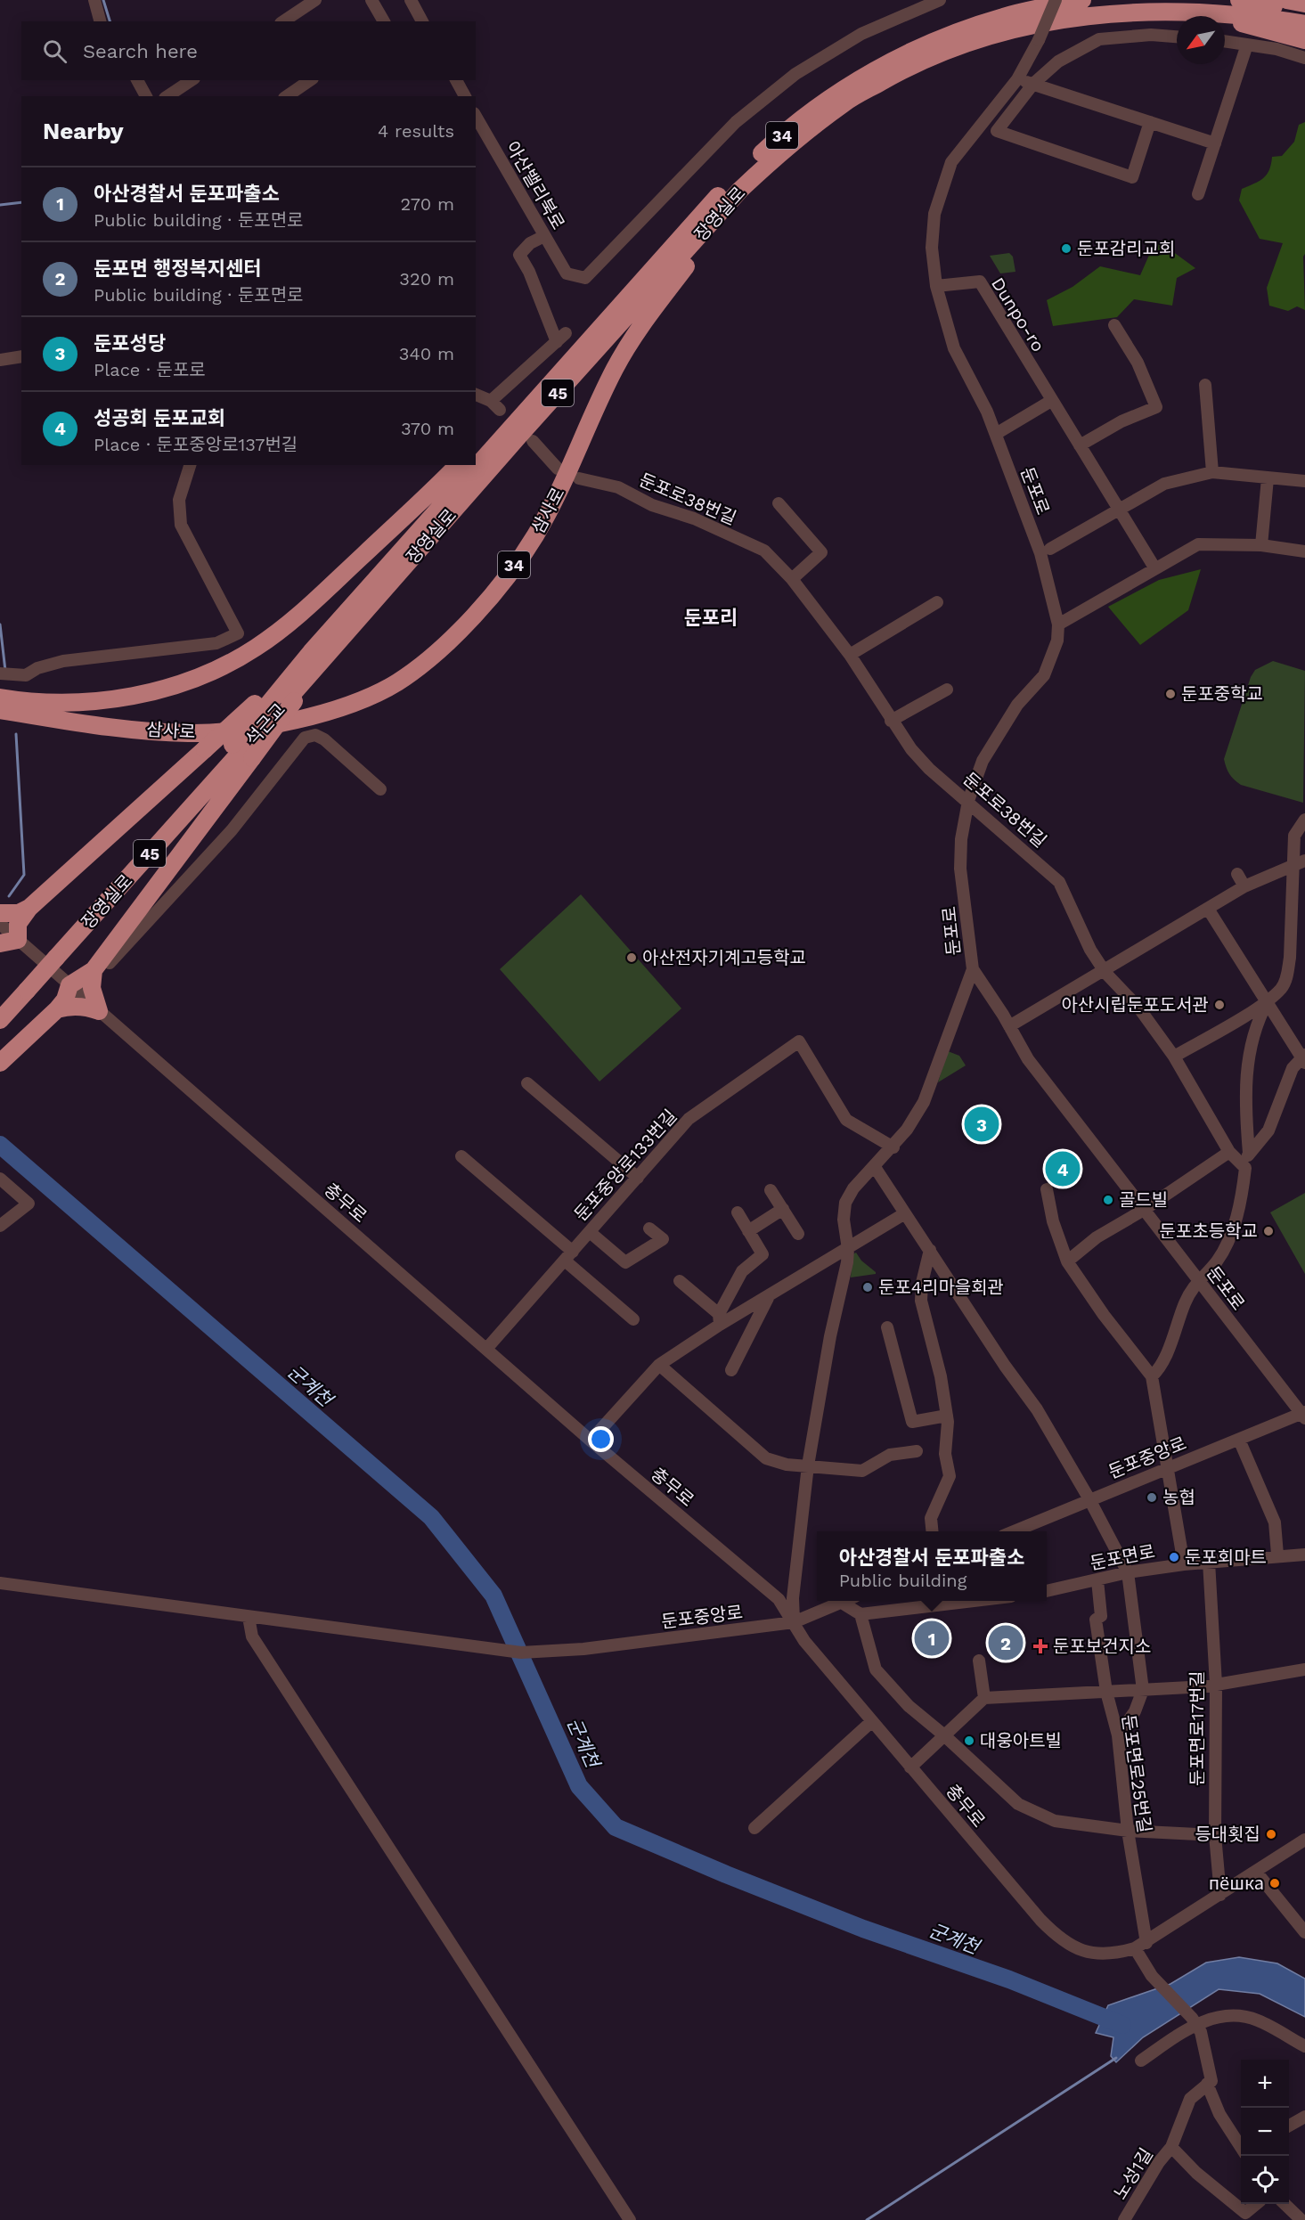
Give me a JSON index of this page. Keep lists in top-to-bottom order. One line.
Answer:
{"streets":{"highway":["34","장영실로","45","삼사로","석근교"],"street":["아산밸리북로","Dunpo-ro","둔포로","둔포로38번길","둔포중앙로133번길","충무로","둔포중앙로","둔포면로","둔포면로17번길","둔포면로25번길","노성1길"]},"crossings":[["34","장영실로"],["장영실로","45"],["장영실로","삼사로"],["장영실로","석근교"],["Dunpo-ro","둔포로"],["둔포로","둔포로38번길"],["둔포로","둔포중앙로133번길"],["둔포로","충무로"],["둔포로","둔포중앙로"],["둔포중앙로133번길","충무로"],["충무로","둔포중앙로"],["충무로","둔포면로17번길"],["충무로","둔포면로25번길"],["둔포면로","둔포면로17번길"],["둔포면로","둔포면로25번길"]],"districts":["둔포리"],"water":["군계천"],"places":{"other":["둔포감리교회","둔포중학교","아산전자기계고등학교","아산시립둔포도서관","골드빌","둔포초등학교","둔포4리마을회관","농협","둔포회마트","대웅아트빌","등대횟집","пёшка"],"health":["둔포보건지소"]},"north":"bottom left","page":{"search":"Search here","heading":["Nearby","4 results"],"list":[{"mark":"1","name":"아산경찰서 둔포파출소","note":"Public building · 둔포면로","value":"270 m"},{"mark":"2","name":"둔포면 행정복지센터","note":"Public building · 둔포면로","value":"320 m"},{"mark":"3","name":"둔포성당","note":"Place · 둔포로","value":"340 m"},{"mark":"4","name":"성공회 둔포교회","note":"Place · 둔포중앙로137번길","value":"370 m"}],"pins":["3","4","1","2"],"popup":["아산경찰서 둔포파출소","Public building"],"map_buttons":["+","−"]}}
